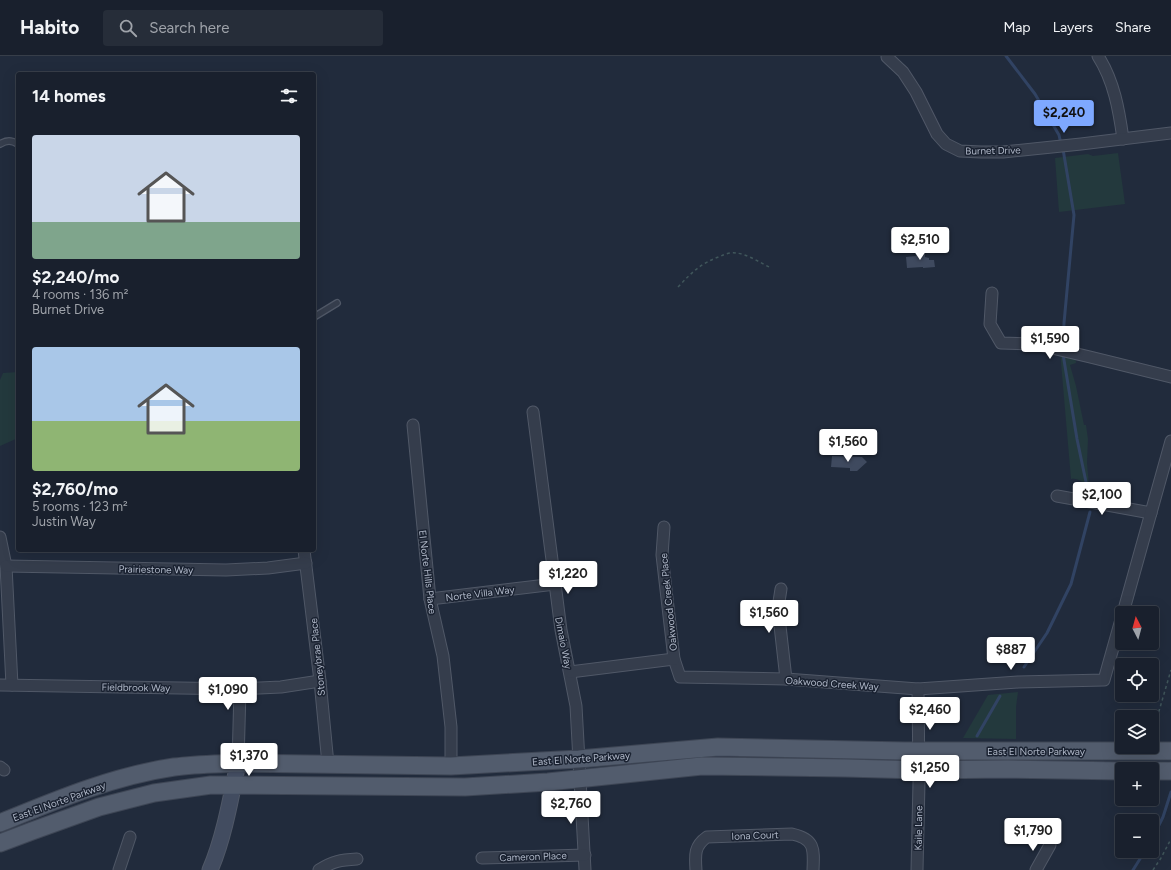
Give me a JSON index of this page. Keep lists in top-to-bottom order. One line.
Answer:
{"streets":{"main road":["East El Norte Parkway"],"street":["Burnet Drive","Prairiestone Way","El Norte Hills Place","Norte Villa Way","Oakwood Creek Place","Dimaio Way","Stoneybrae Place","Oakwood Creek Way","Fieldbrook Way","Kaile Lane","Iona Court","Cameron Place"]},"crossings":[["Prairiestone Way","Stoneybrae Place"],["El Norte Hills Place","Norte Villa Way"],["El Norte Hills Place","East El Norte Parkway"],["Norte Villa Way","Dimaio Way"],["Oakwood Creek Place","Oakwood Creek Way"],["Dimaio Way","East El Norte Parkway"],["Dimaio Way","Cameron Place"],["Stoneybrae Place","Fieldbrook Way"],["Stoneybrae Place","East El Norte Parkway"],["Oakwood Creek Way","Kaile Lane"],["East El Norte Parkway","Kaile Lane"]],"north":"top","page":{"header":"Habito","search":"Search here","nav":["Map","Layers","Share"],"heading":"14 homes","price":["$2,240","$2,510","$1,590","$1,560","$2,100","$1,220","$1,560","$887","$1,090","$2,460","$1,370","$1,250","$2,760","$1,790"],"list":[{"name":"$2,240/mo","note":"4 rooms · 136 m² · Burnet Drive"},{"name":"$2,760/mo","note":"5 rooms · 123 m² · Justin Way"}],"map_buttons":["+","−"]}}
